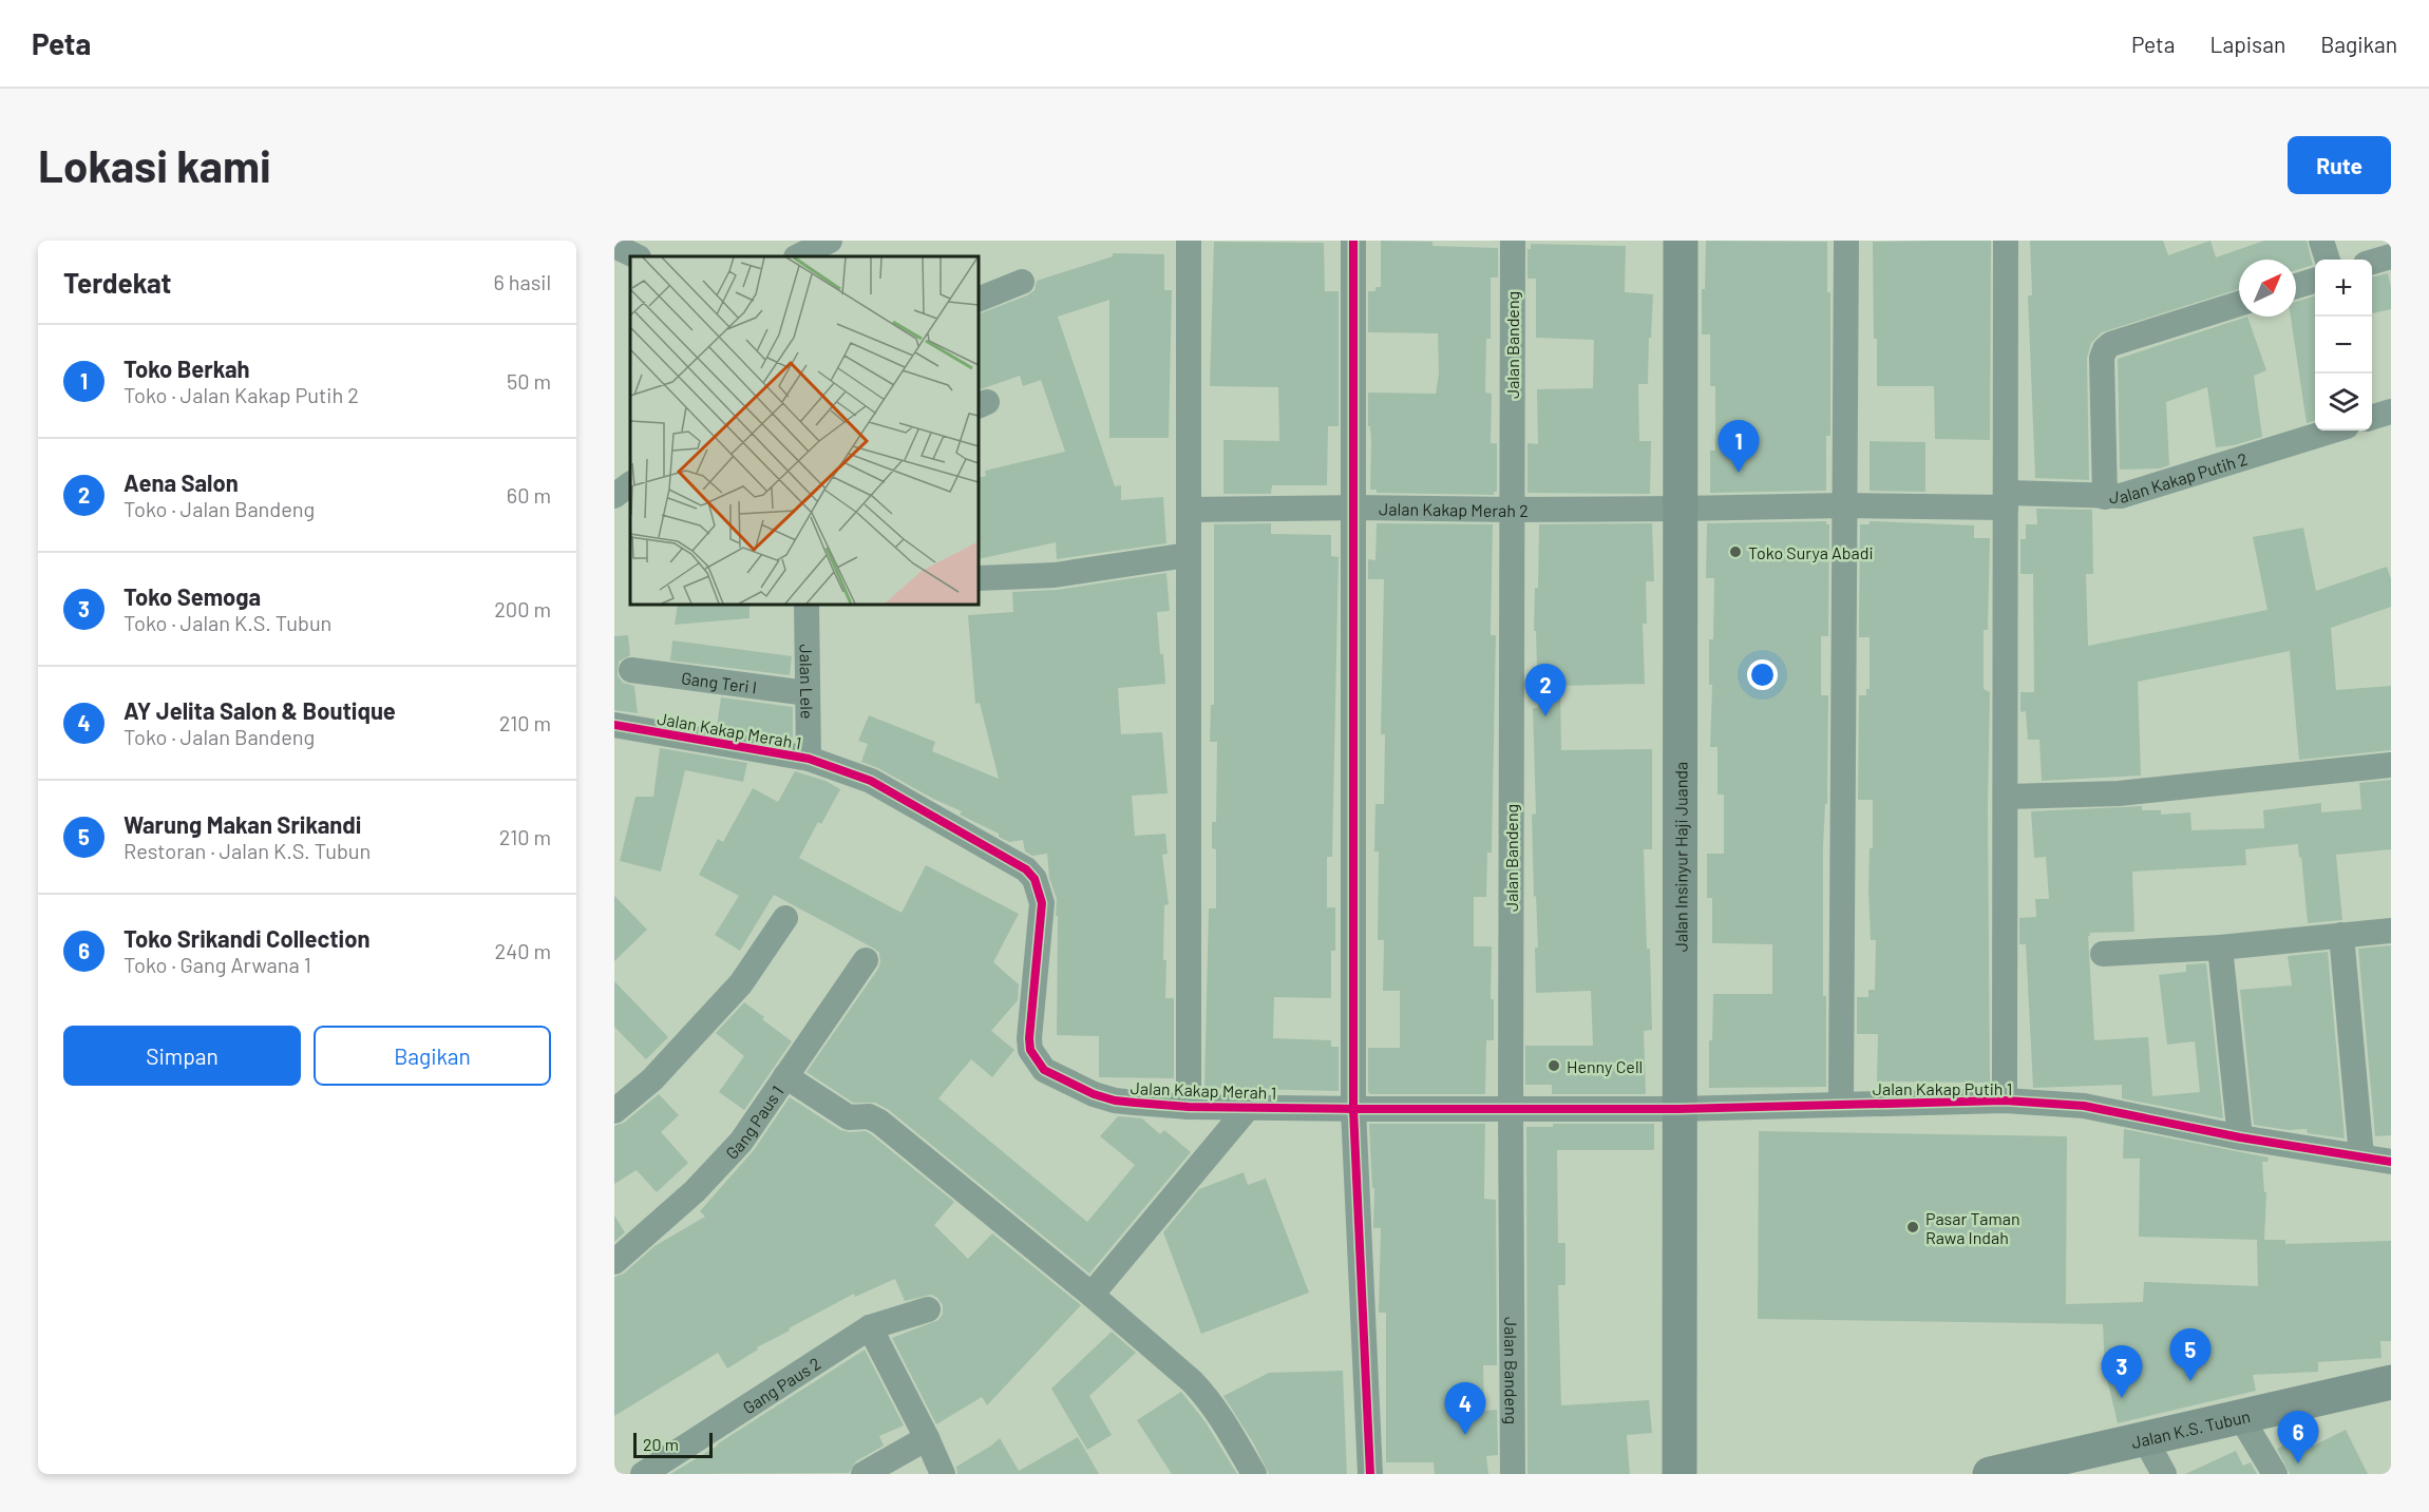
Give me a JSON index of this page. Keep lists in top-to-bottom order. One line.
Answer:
{"streets":{"street":["Jalan Bandeng","Jalan Kakap Putih 2","Jalan Kakap Merah 2","Jalan Lele","Gang Teri I","Jalan Kakap Merah 1","Jalan Insinyur Haji Juanda","Jalan Kakap Putih 1","Gang Paus 1","Gang Paus 2","Jalan K.S. Tubun"]},"crossings":[["Jalan Bandeng","Jalan Kakap Merah 2"],["Jalan Bandeng","Jalan Kakap Merah 1"],["Jalan Kakap Putih 2","Jalan Kakap Merah 2"],["Jalan Kakap Putih 2","Jalan Insinyur Haji Juanda"],["Jalan Kakap Merah 2","Jalan Insinyur Haji Juanda"],["Jalan Lele","Gang Teri I"],["Jalan Lele","Jalan Kakap Merah 1"],["Jalan Kakap Merah 1","Jalan Insinyur Haji Juanda"],["Jalan Kakap Merah 1","Jalan Kakap Putih 1"],["Jalan Insinyur Haji Juanda","Jalan Kakap Putih 1"]],"places":["Toko Surya Abadi","Henny Cell","Pasar Taman Rawa Indah"],"scale_bar":"20 m","north":"top right","page":{"header":"Peta","nav":["Peta","Lapisan","Bagikan"],"buttons":["Rute",["Simpan","Bagikan"]],"title":"Lokasi kami","heading":["Terdekat","6 hasil"],"map_buttons":["+","−"],"list":[{"mark":"1","name":"Toko Berkah","note":"Toko · Jalan Kakap Putih 2","value":"50 m"},{"mark":"2","name":"Aena Salon","note":"Toko · Jalan Bandeng","value":"60 m"},{"mark":"3","name":"Toko Semoga","note":"Toko · Jalan K.S. Tubun","value":"200 m"},{"mark":"4","name":"AY Jelita Salon & Boutique","note":"Toko · Jalan Bandeng","value":"210 m"},{"mark":"5","name":"Warung Makan Srikandi","note":"Restoran · Jalan K.S. Tubun","value":"210 m"},{"mark":"6","name":"Toko Srikandi Collection","note":"Toko · Gang Arwana 1","value":"240 m"}],"pins":["1","2","5","3","4","6"],"scale":"20 m"}}
